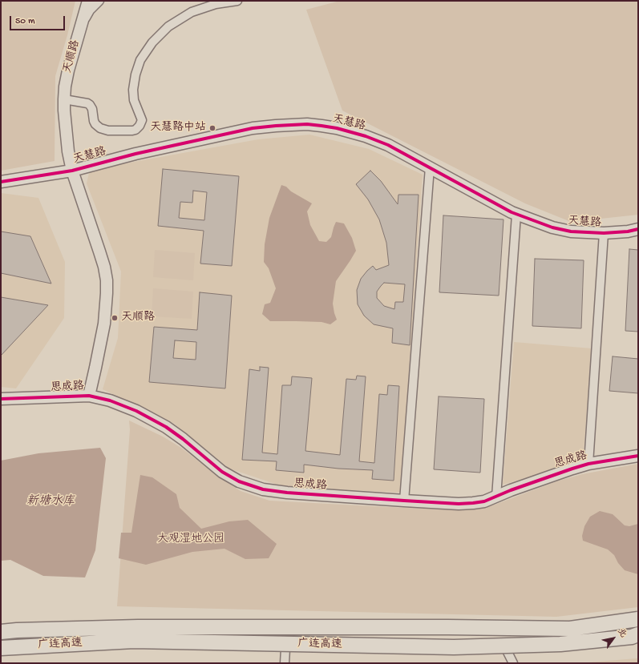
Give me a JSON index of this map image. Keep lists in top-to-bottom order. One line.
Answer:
{"streets":{"highway":["广连高速"],"street":["天顺路","天慧路","思成路"]},"crossings":[["天顺路","天慧路"],["天顺路","思成路"]],"water":["新塘水库"],"parks":["大观湿地公园"],"places":["天慧路中站","天顺路"],"scale_bar":"50 m","north":"top right"}
